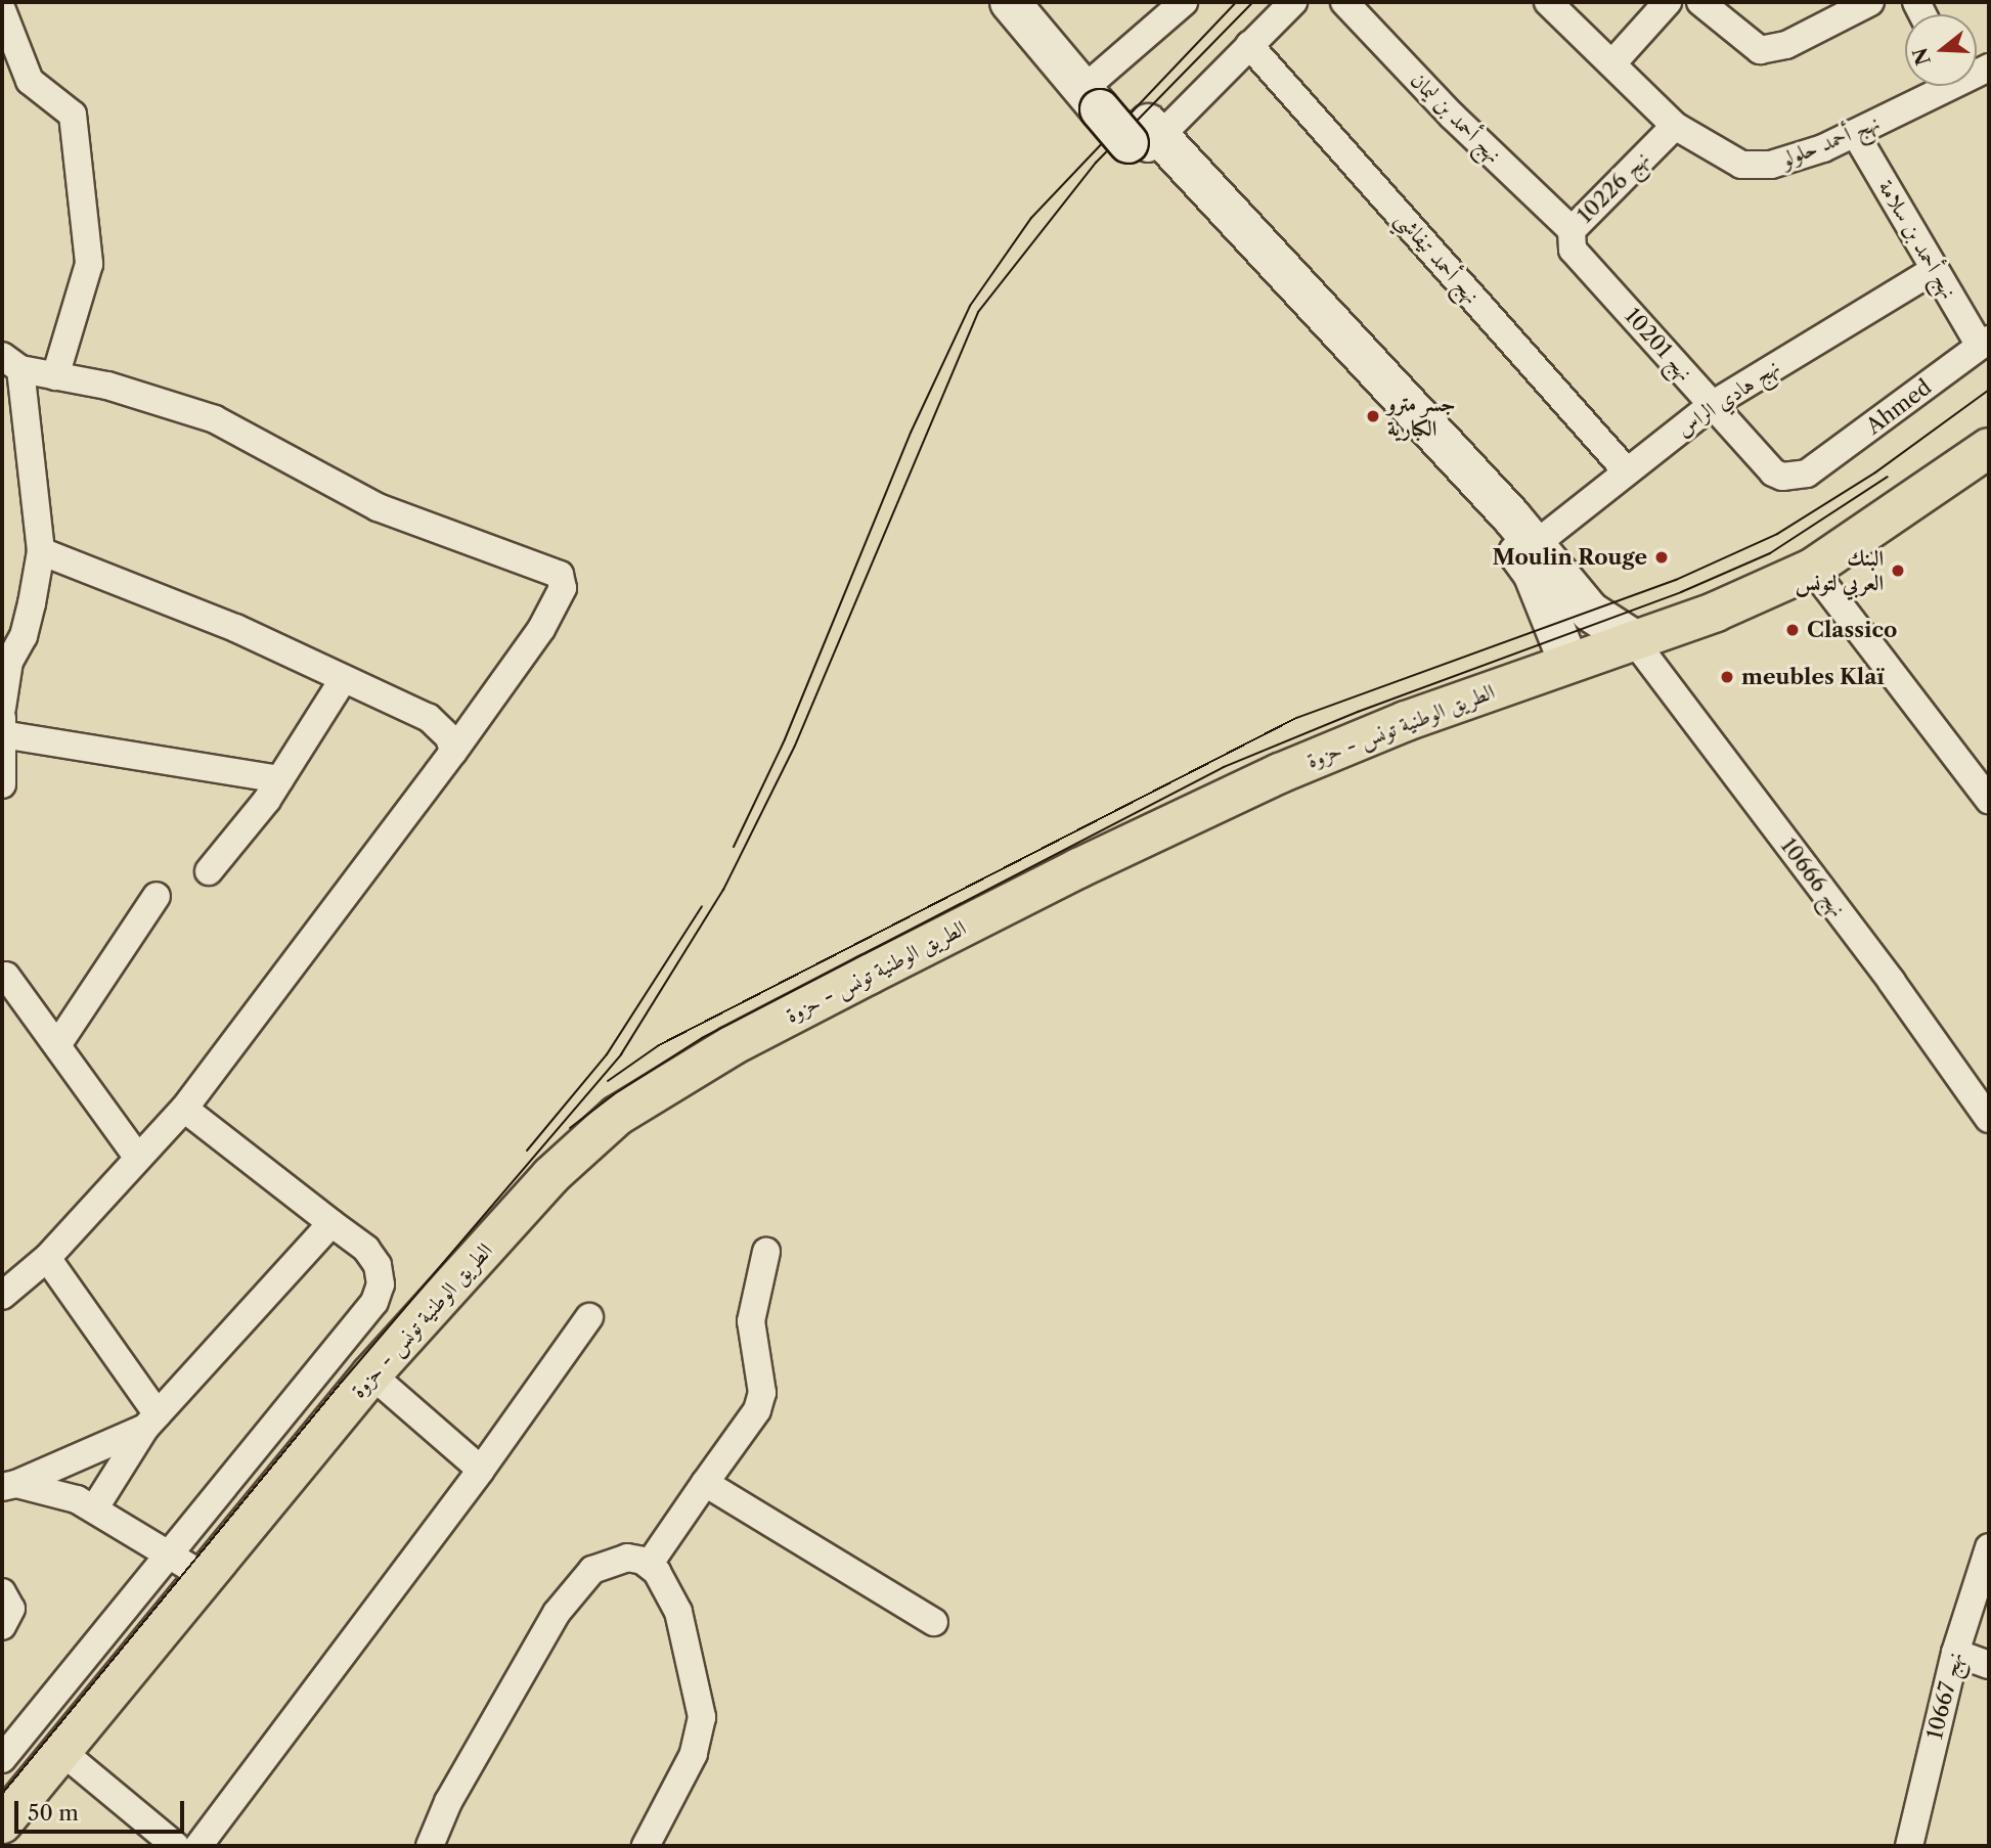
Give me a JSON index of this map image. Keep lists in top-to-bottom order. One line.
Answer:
{"streets":{"main road":["الطريق الوطنية تونس - حزوة"],"street":["نهج أحمد بن ليمان","نهج أحمد حلولو","نهج 10226","نهج أحمد بن سلامة","نهج أحمد تيفاشي","نهج 10201","نهج هادي الراس","Ahmed","نهج 10666","نهج 10667"]},"crossings":[["نهج أحمد بن ليمان","نهج 10226"],["نهج أحمد حلولو","نهج 10226"],["نهج أحمد حلولو","نهج أحمد بن سلامة"],["نهج 10226","نهج 10201"],["نهج أحمد بن سلامة","نهج هادي الراس"],["نهج أحمد بن سلامة","Ahmed"],["نهج أحمد تيفاشي","نهج هادي الراس"],["نهج 10201","نهج هادي الراس"],["نهج 10201","Ahmed"],["الطريق الوطنية تونس - حزوة","نهج 10666"]],"places":["جسر مترو الكبارية","Moulin Rouge","البنك العربي لتونس","Classico","meubles Klaï"],"scale_bar":"50 m","north":"left"}
